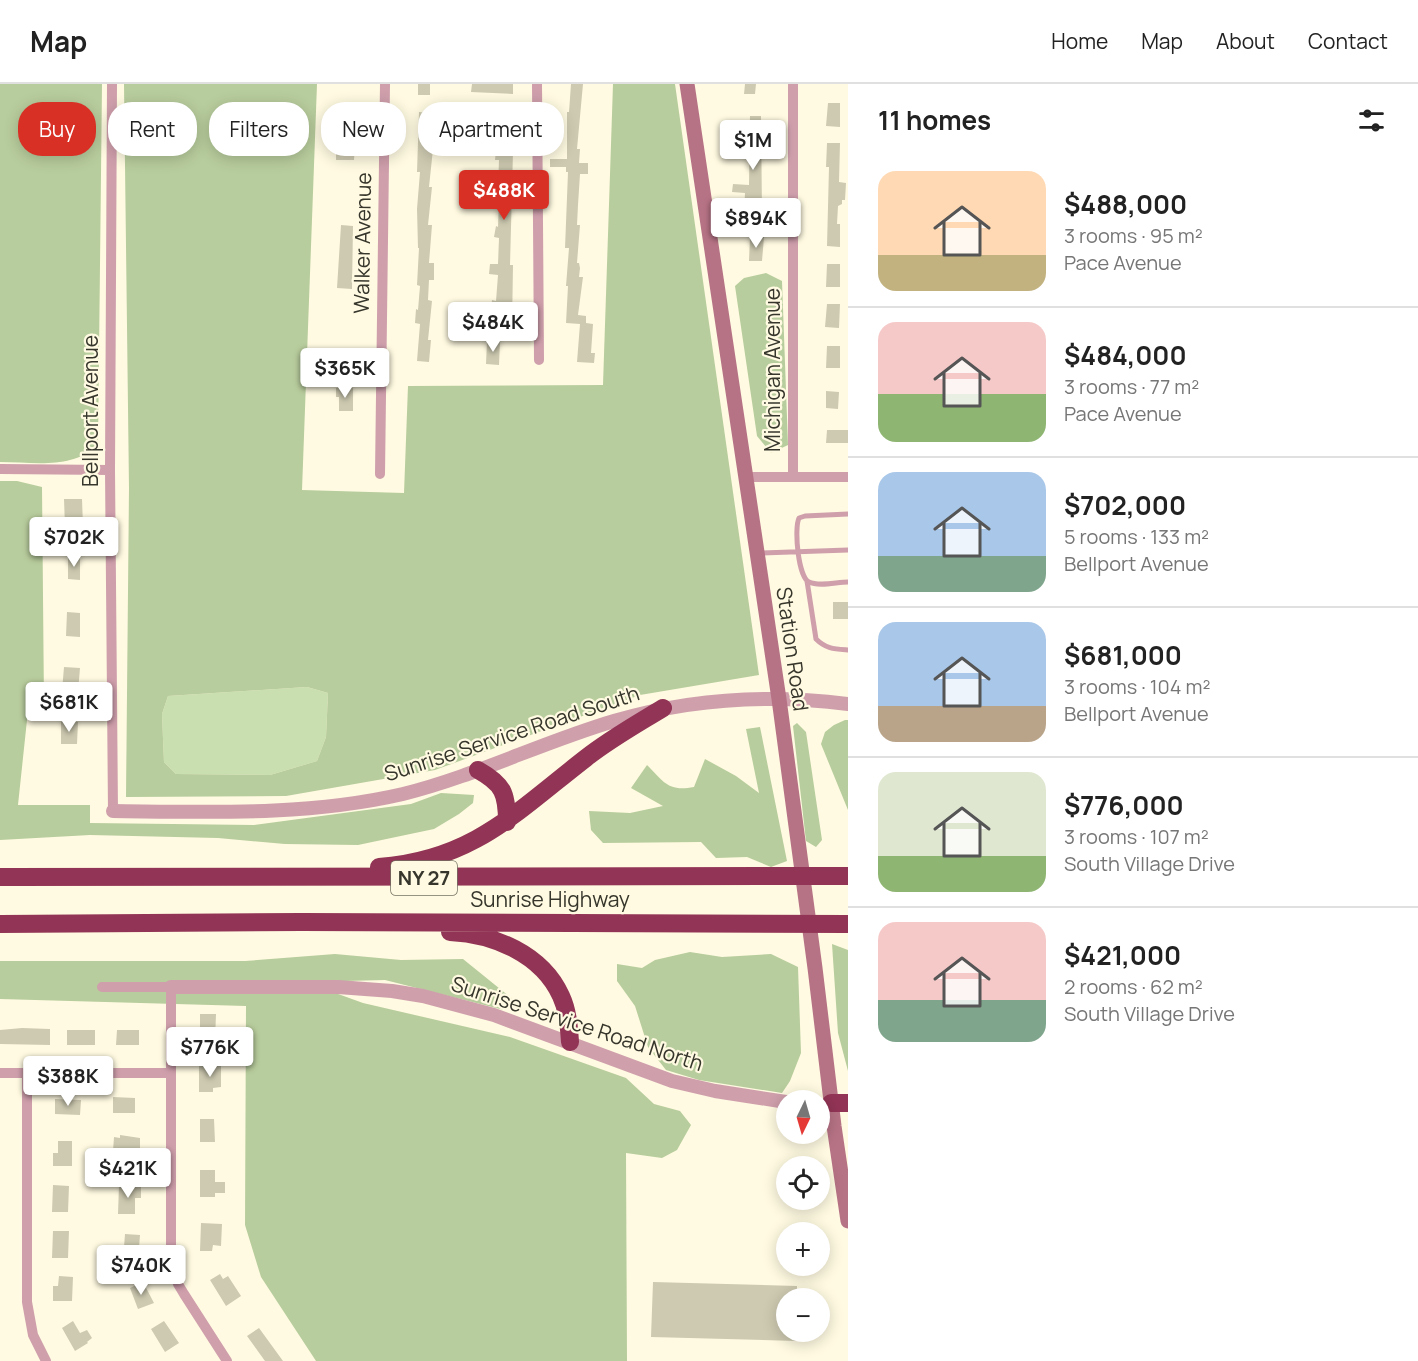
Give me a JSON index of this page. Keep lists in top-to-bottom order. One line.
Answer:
{"streets":{"highway":["NY 27","Sunrise Highway"],"main road":["Station Road"],"street":["Walker Avenue","Michigan Avenue","Bellport Avenue","Sunrise Service Road South","Sunrise Service Road North"]},"crossings":[["Bellport Avenue","Sunrise Service Road South"],["Station Road","Sunrise Service Road South"]],"north":"bottom","page":{"header":"Map","nav":["Home","Map","About","Contact"],"heading":"11 homes","chip":["Buy","Rent","Filters","New","Apartment"],"price":["$1M","$488K","$894K","$484K","$365K","$702K","$681K","$776K","$388K","$421K","$740K"],"list":[{"name":"$488,000","note":"3 rooms · 95 m² · Pace Avenue"},{"name":"$484,000","note":"3 rooms · 77 m² · Pace Avenue"},{"name":"$702,000","note":"5 rooms · 133 m² · Bellport Avenue"},{"name":"$681,000","note":"3 rooms · 104 m² · Bellport Avenue"},{"name":"$776,000","note":"3 rooms · 107 m² · South Village Drive"},{"name":"$421,000","note":"2 rooms · 62 m² · South Village Drive"}],"map_buttons":["+","−"]}}
